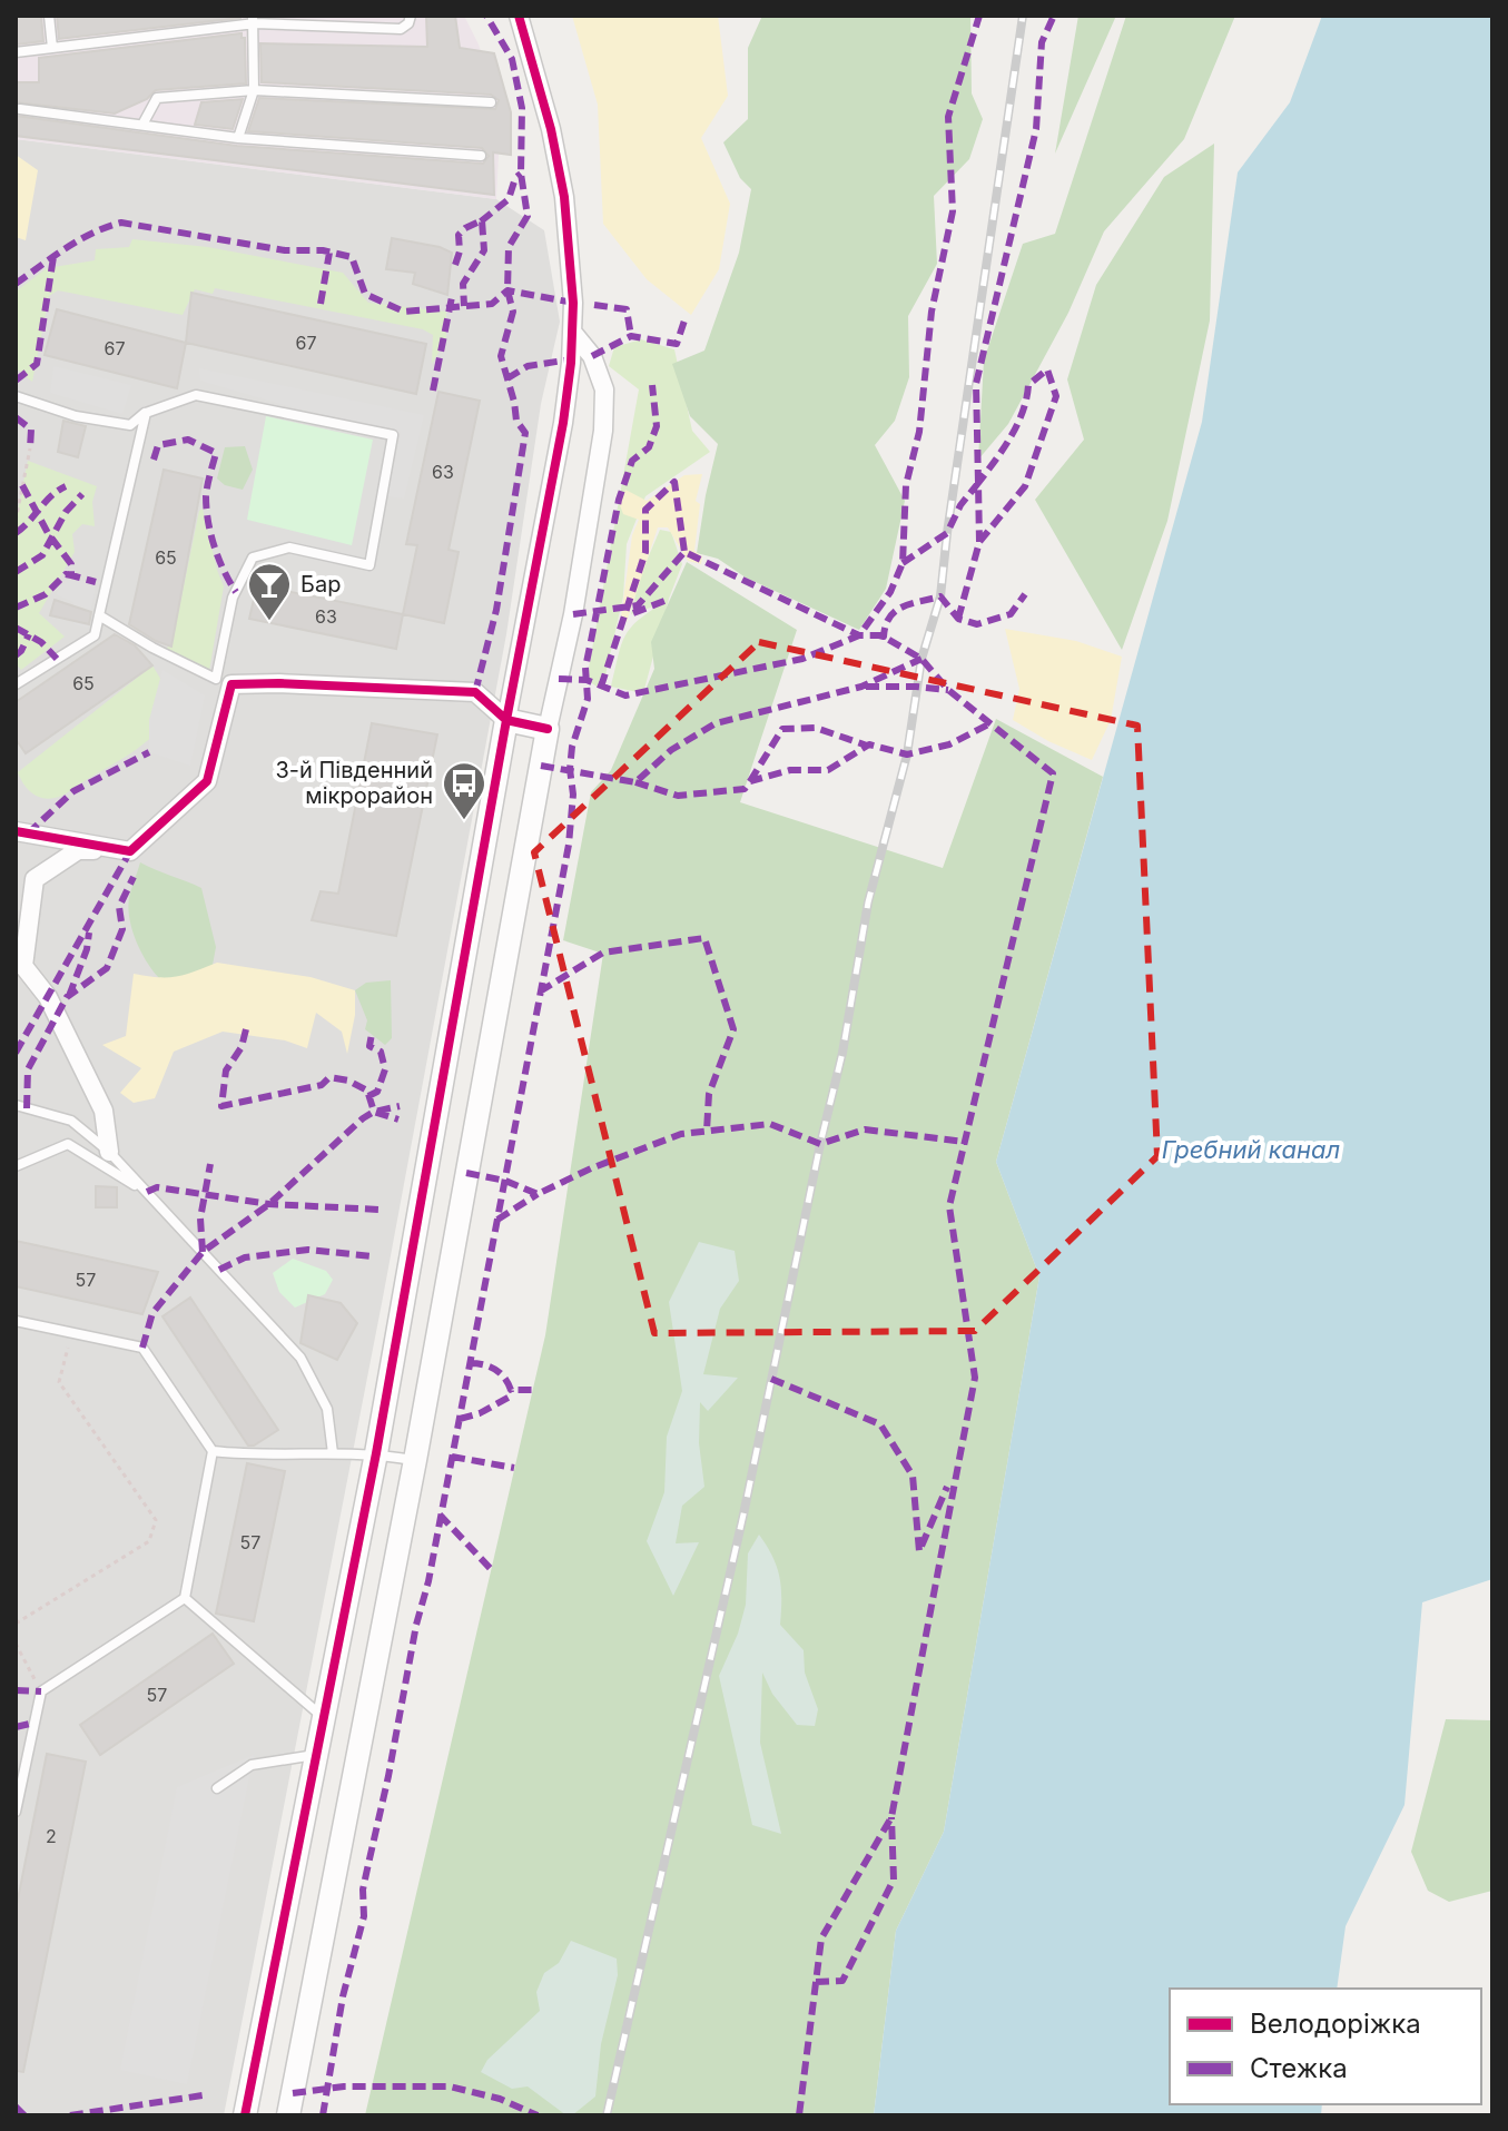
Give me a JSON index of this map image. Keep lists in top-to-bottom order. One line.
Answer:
{"water":["Гребний канал"],"places":{"bar":["Бар"],"bus stop":["3-й Південний мікрорайон"]},"house_numbers":["67","67","63","65","63","65","57","57","57","2"],"legend":["Велодоріжка","Стежка"]}
